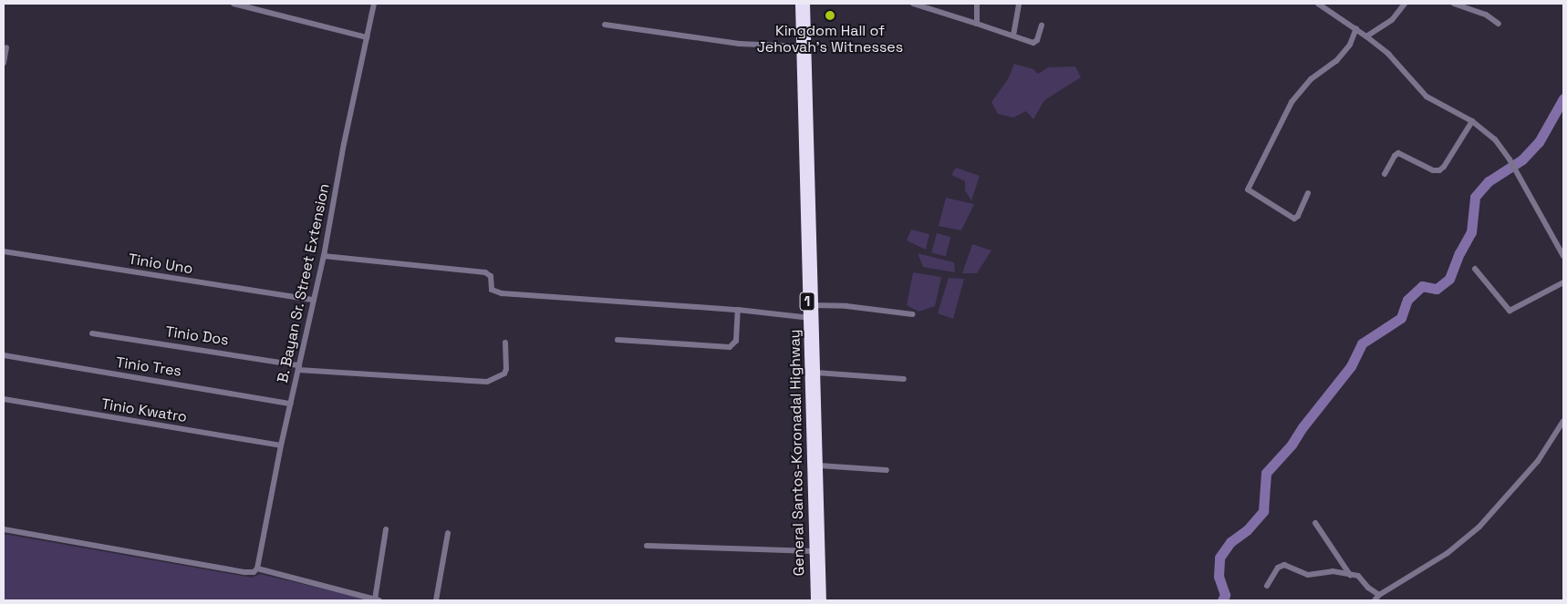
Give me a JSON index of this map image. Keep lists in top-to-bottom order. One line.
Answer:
{"streets":{"highway":["1","General Santos-Koronadal Highway"],"street":["Tinio Uno","B. Bayan Sr. Street Extension","Tinio Dos","Tinio Tres","Tinio Kwatro"]},"crossings":[["Tinio Uno","B. Bayan Sr. Street Extension"],["B. Bayan Sr. Street Extension","Tinio Dos"],["B. Bayan Sr. Street Extension","Tinio Tres"],["B. Bayan Sr. Street Extension","Tinio Kwatro"]],"places":["Kingdom Hall of Jehovah's Witnesses"]}
